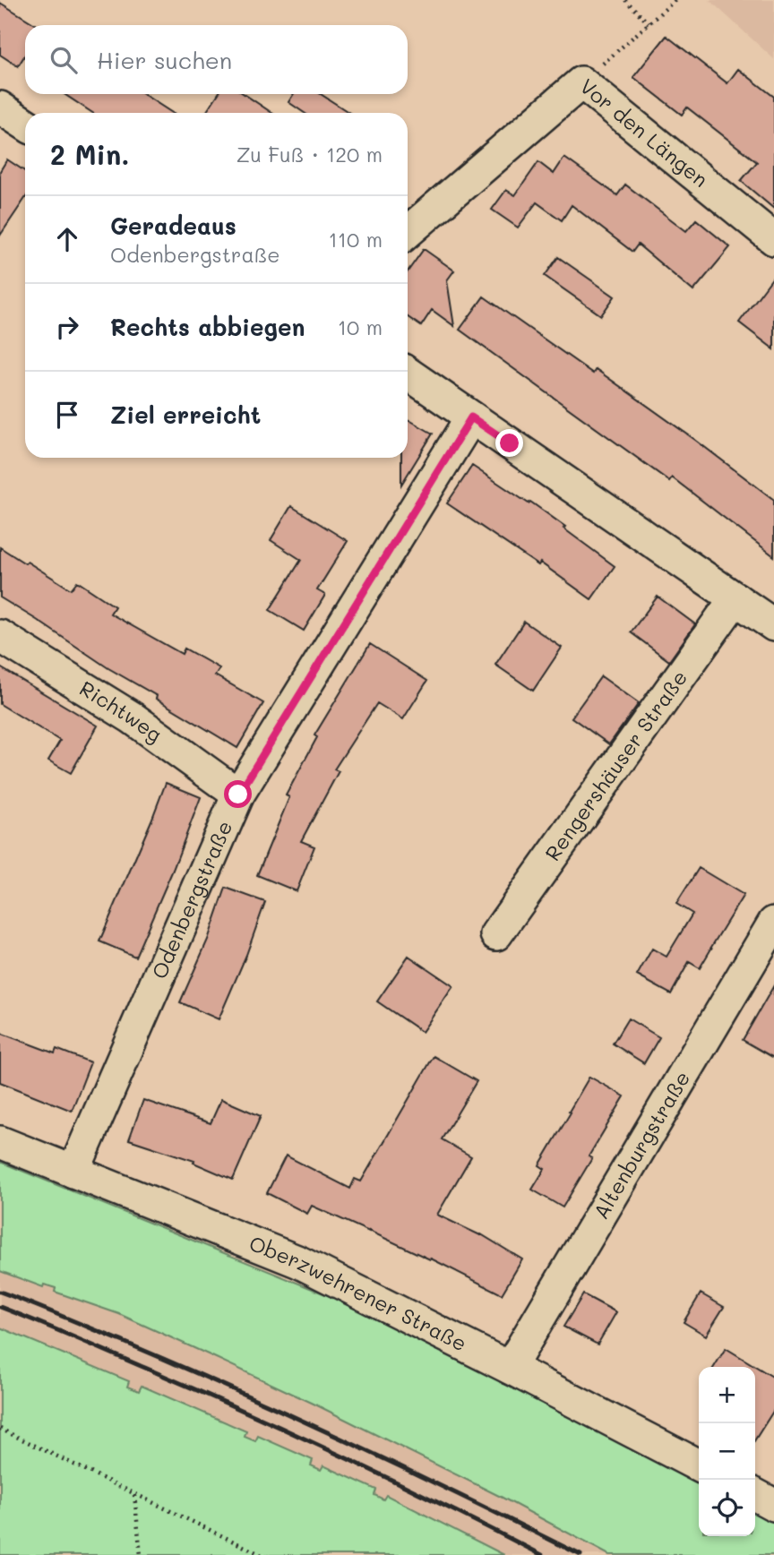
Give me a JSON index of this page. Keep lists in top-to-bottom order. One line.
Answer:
{"streets":{"street":["Vor den Längen","Richtweg","Rengershäuser Straße","Odenbergstraße","Altenburgstraße","Oberzwehrener Straße"]},"crossings":[["Richtweg","Odenbergstraße"],["Odenbergstraße","Oberzwehrener Straße"],["Altenburgstraße","Oberzwehrener Straße"]],"page":{"search":"Hier suchen","heading":["2 Min.","Zu Fuß · 120 m"],"list":[["Geradeaus","Odenbergstraße","110 m"],["Rechts abbiegen","10 m"],"Ziel erreicht"],"map_buttons":["+","−"]}}
